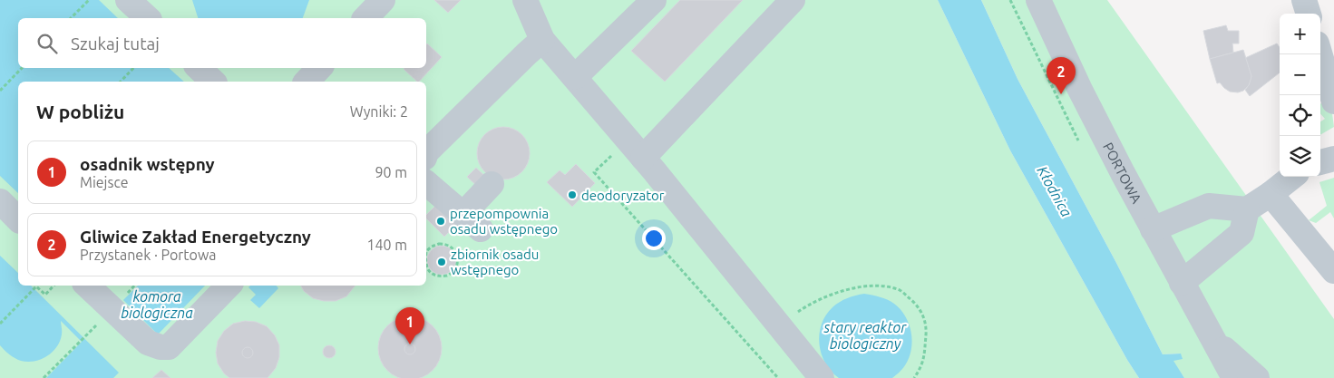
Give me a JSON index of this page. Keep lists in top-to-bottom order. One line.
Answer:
{"streets":{"street":["PORTOWA"]},"water":["Kłodnica","komora biologiczna","stary reaktor biologiczny"],"places":["deodoryzator","przepompownia osadu wstępnego","zbiornik osadu wstępnego"],"page":{"map_buttons":["+","−"],"search":"Szukaj tutaj","pins":["2","1"],"heading":["W pobliżu","Wyniki: 2"],"list":[{"mark":"1","name":"osadnik wstępny","note":"Miejsce","value":"90 m"},{"mark":"2","name":"Gliwice Zakład Energetyczny","note":"Przystanek · Portowa","value":"140 m"}]}}
